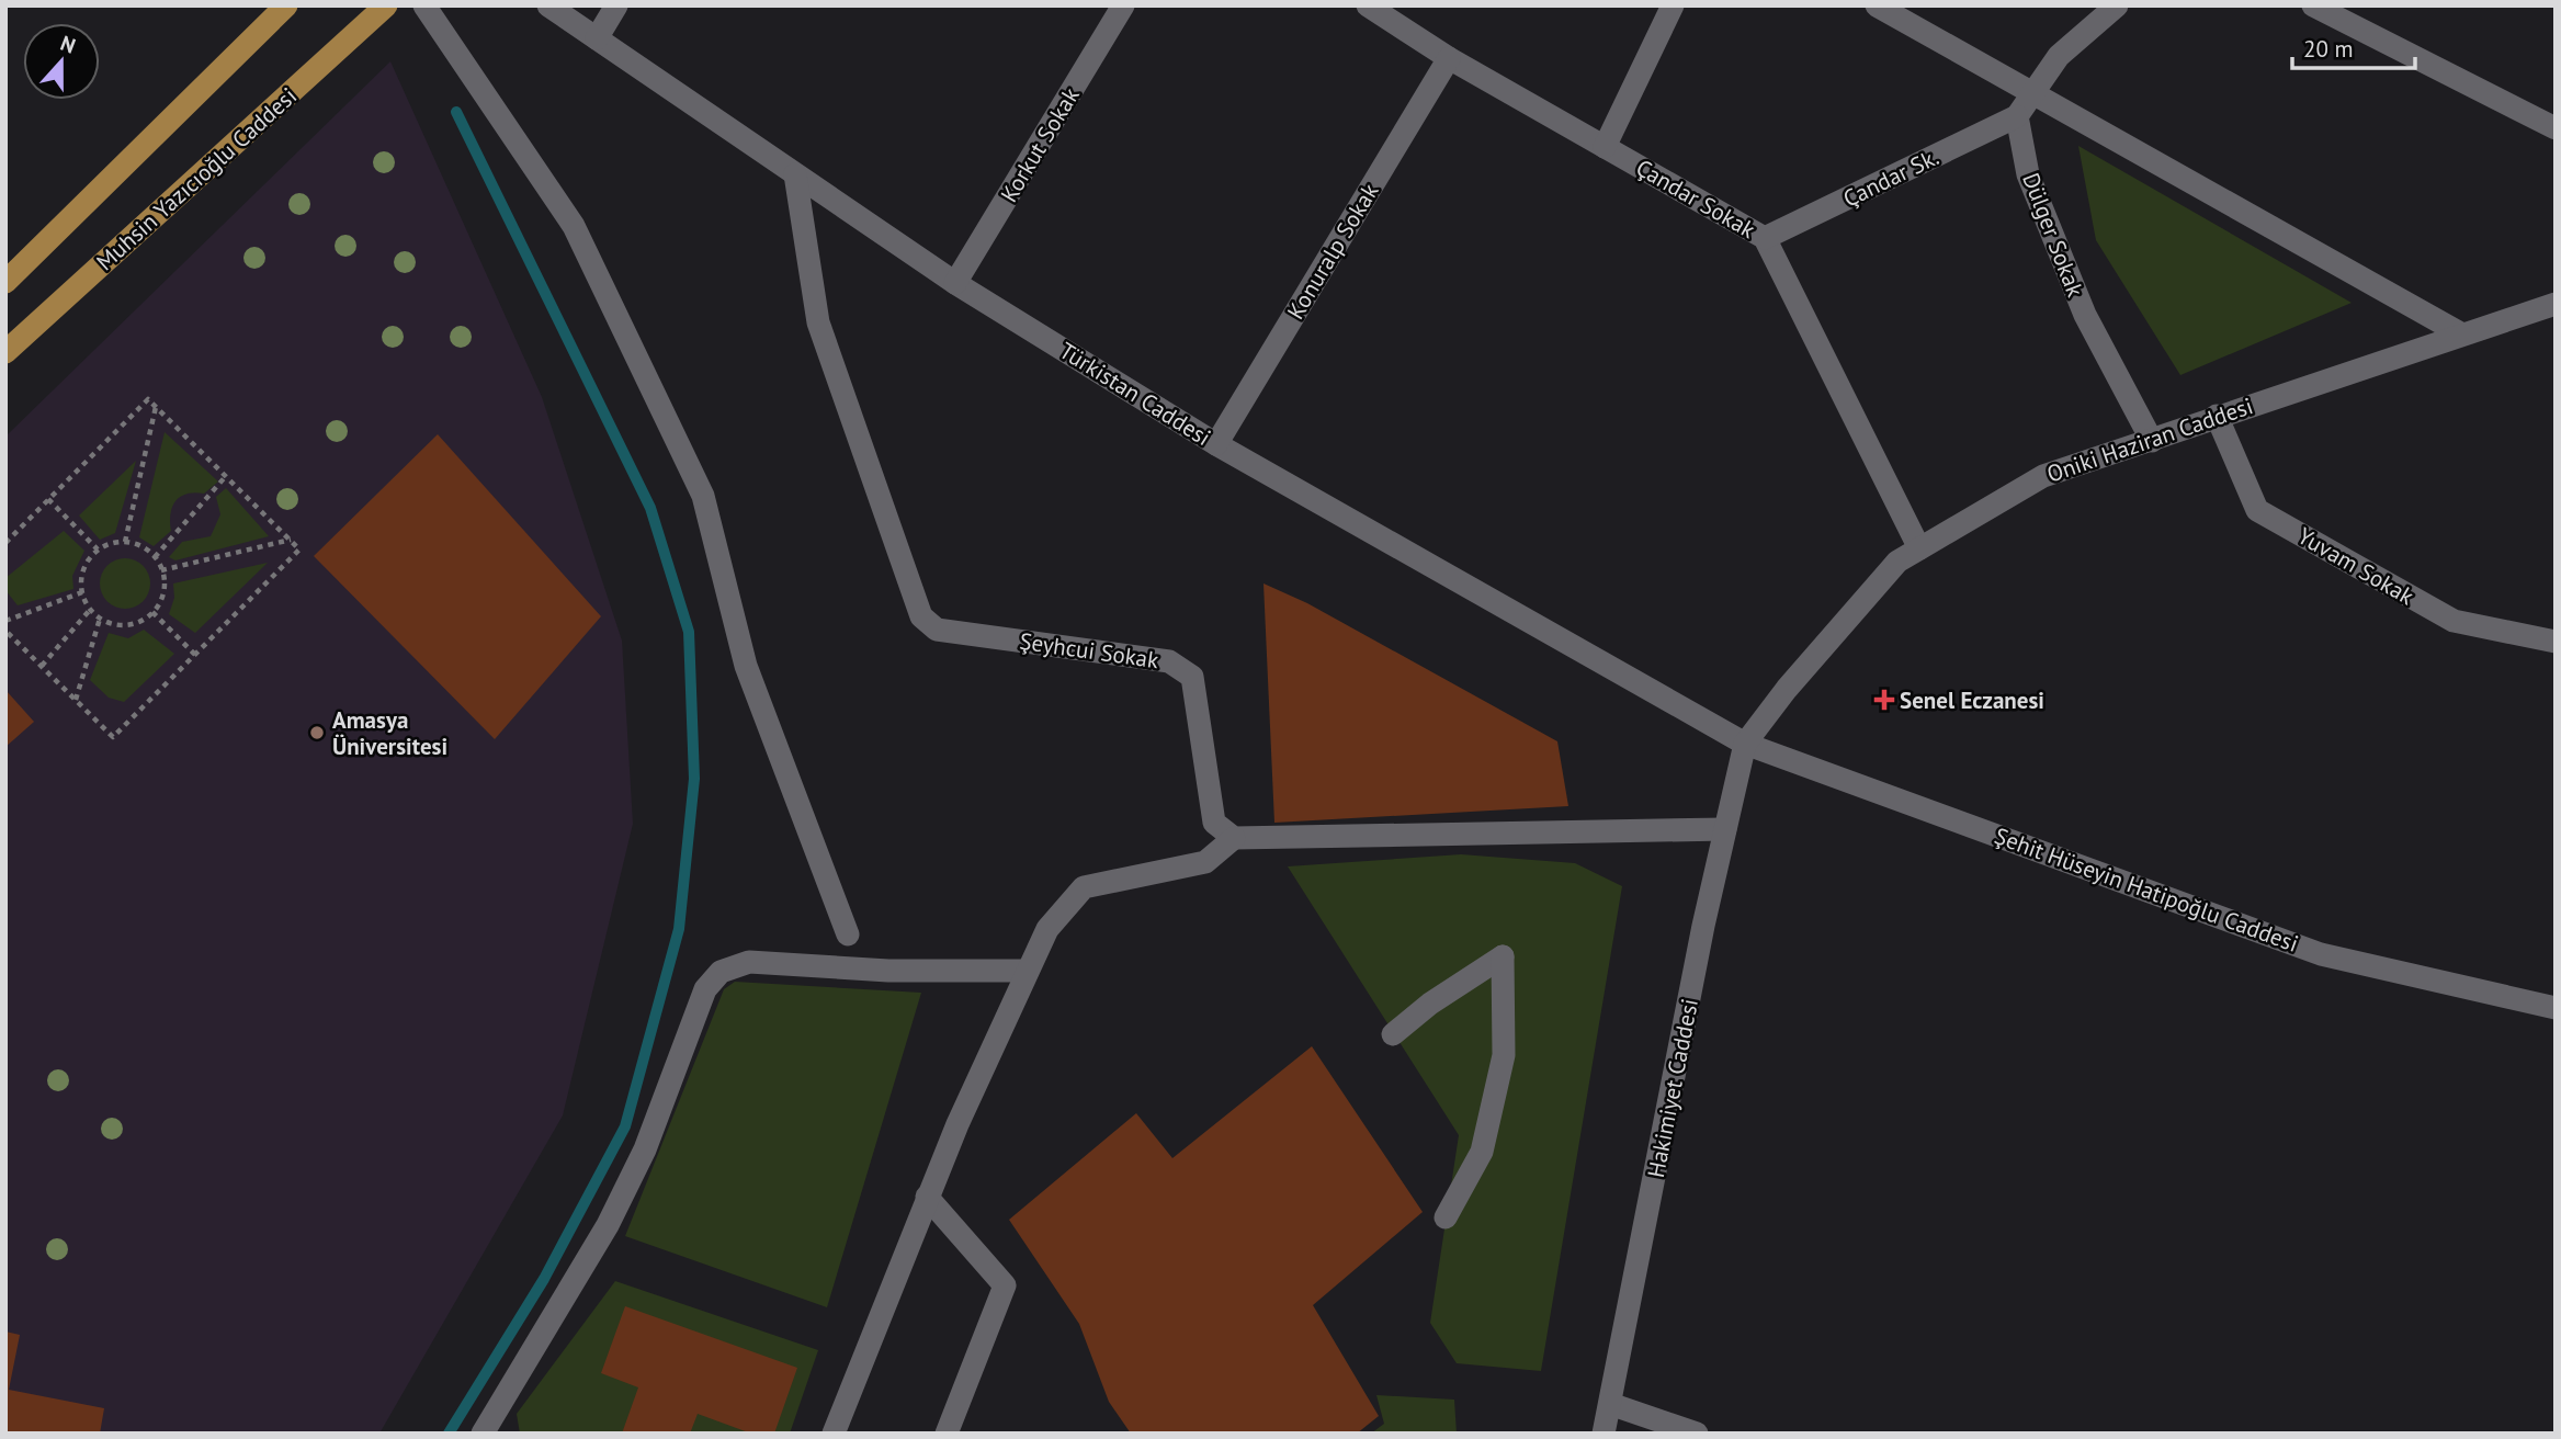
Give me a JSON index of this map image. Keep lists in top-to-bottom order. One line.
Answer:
{"streets":{"main road":["Muhsin Yazıcıoğlu Caddesi"],"street":["Korkut Sokak","Çandar Sk.","Çandar Sokak","Dülger Sokak","Konuralp Sokak","Türkistan Caddesi","Oniki Haziran Caddesi","Yuvam Sokak","Şeyhcui Sokak","Şehit Hüseyin Hatipoğlu Caddesi","Hakimiyet Caddesi"]},"crossings":[["Korkut Sokak","Türkistan Caddesi"],["Çandar Sk.","Çandar Sokak"],["Çandar Sk.","Dülger Sokak"],["Çandar Sokak","Konuralp Sokak"],["Çandar Sokak","Oniki Haziran Caddesi"],["Dülger Sokak","Oniki Haziran Caddesi"],["Konuralp Sokak","Türkistan Caddesi"],["Türkistan Caddesi","Oniki Haziran Caddesi"],["Türkistan Caddesi","Şeyhcui Sokak"],["Türkistan Caddesi","Şehit Hüseyin Hatipoğlu Caddesi"],["Türkistan Caddesi","Hakimiyet Caddesi"],["Oniki Haziran Caddesi","Yuvam Sokak"],["Oniki Haziran Caddesi","Şehit Hüseyin Hatipoğlu Caddesi"],["Oniki Haziran Caddesi","Hakimiyet Caddesi"],["Şehit Hüseyin Hatipoğlu Caddesi","Hakimiyet Caddesi"]],"places":{"health":["Senel Eczanesi"],"other":["Amasya Üniversitesi"]},"scale_bar":"20 m","north":"top"}
